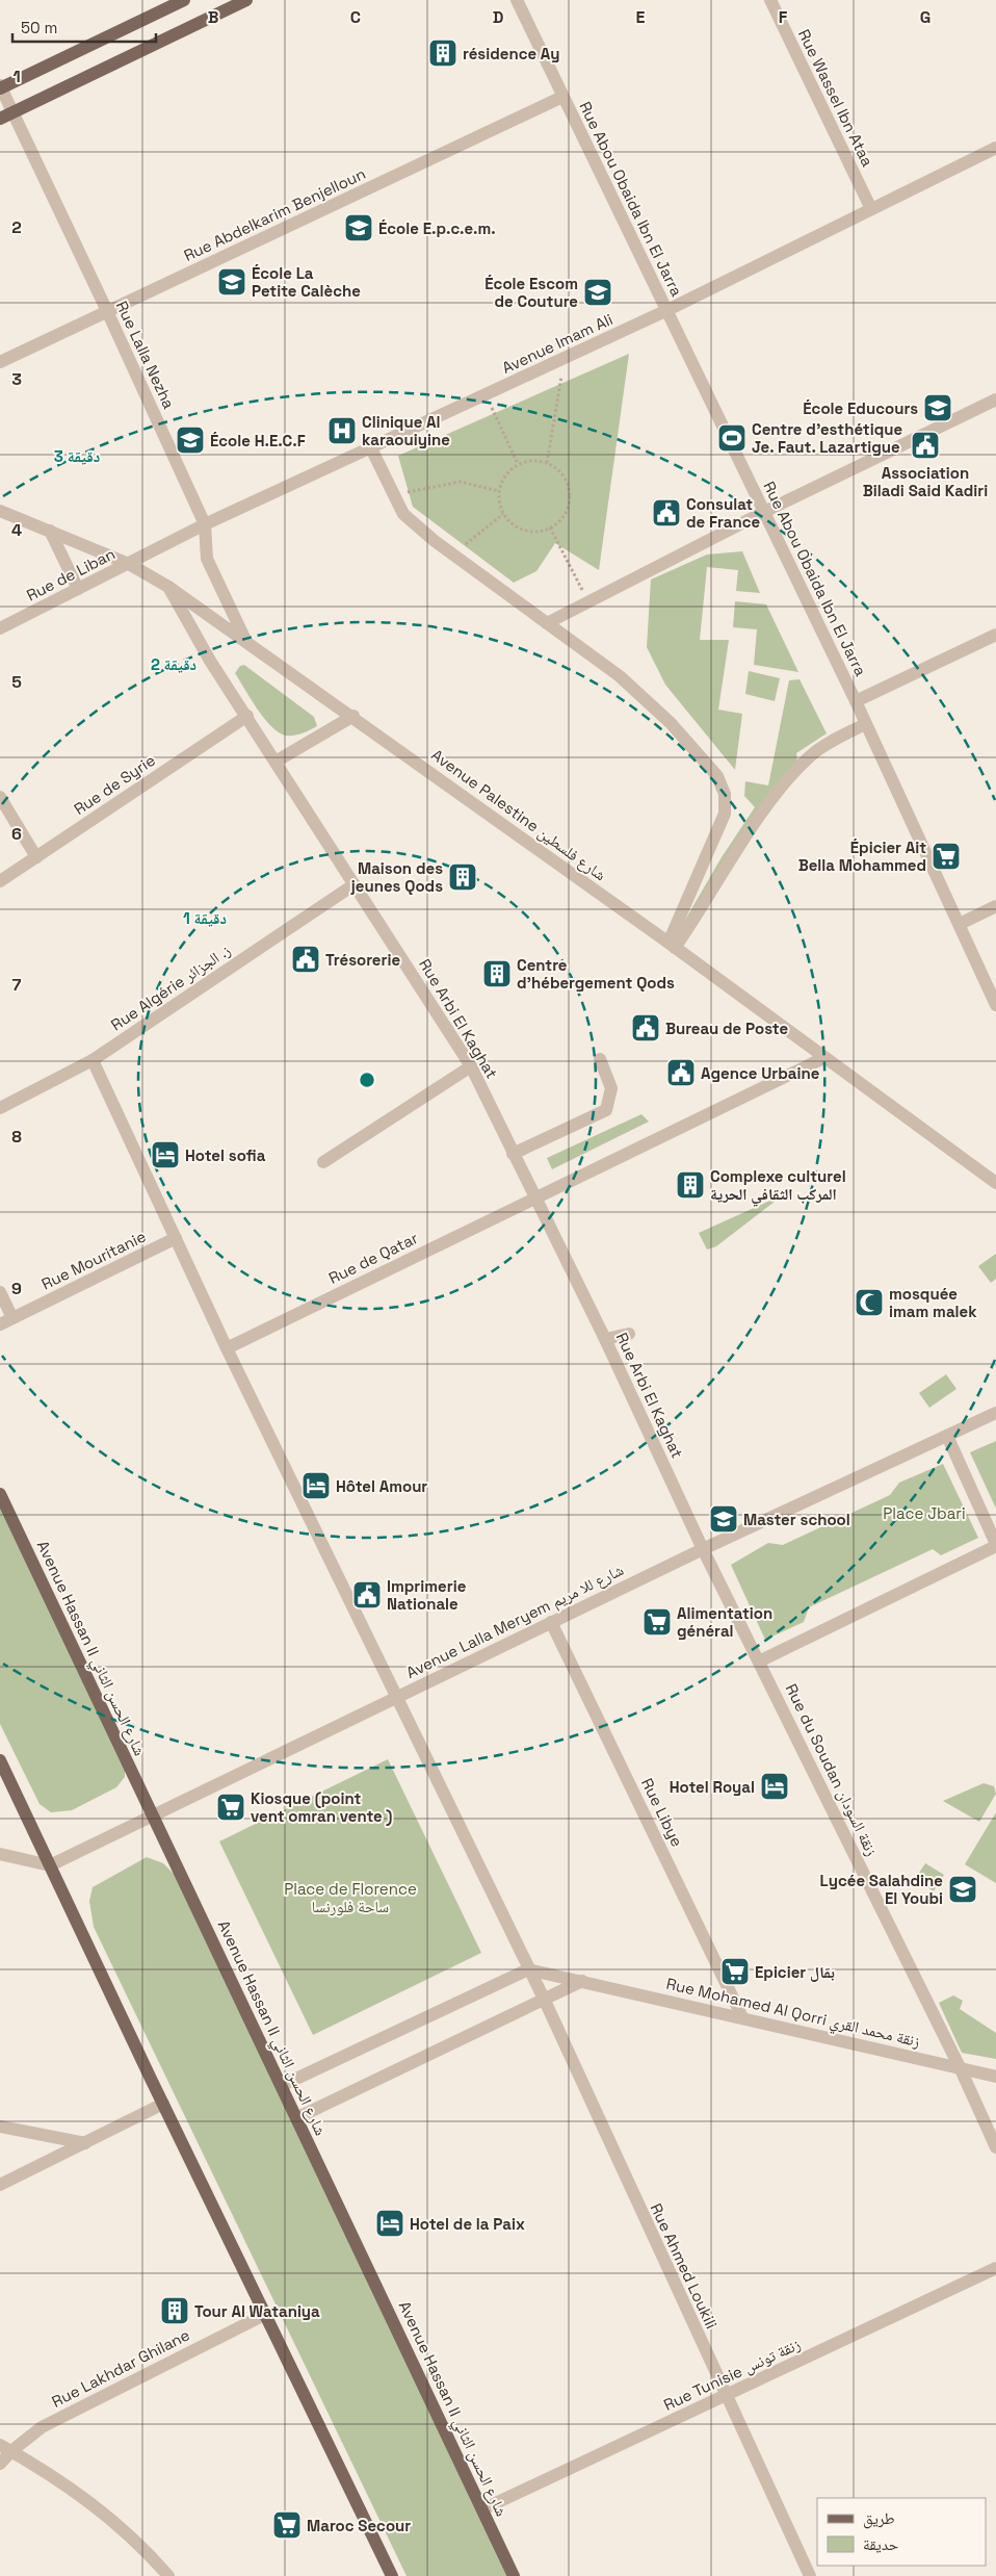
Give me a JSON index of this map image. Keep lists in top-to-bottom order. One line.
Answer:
{"streets":{"main road":["Avenue Hassan II شارع الحسن الثاني"],"street":["Rue Wassel Ibn Ataa","Rue Abou Obaida Ibn El Jarra","Rue Abdelkarim Benjelloun","Avenue Imam Ali","Rue Lalla Nezha","Rue de Liban","Rue de Syrie","Avenue Palestine شارع فلسطين","Rue Algérie ز. الجزائر","Rue Arbi El Kaghat","Rue de Qatar","Rue Mouritanie","Avenue Lalla Meryem شارع للا مريم","Rue du Soudan زنقة السودان","Rue Libye","Rue Mohamed Al Qorri زنقة محمد القري","Rue Ahmed Loukili","Rue Lakhdar Ghilane","Rue Tunisie زنقة تونس"]},"crossings":[["Rue Wassel Ibn Ataa","Avenue Imam Ali"],["Rue Abou Obaida Ibn El Jarra","Rue Abdelkarim Benjelloun"],["Rue Abou Obaida Ibn El Jarra","Avenue Imam Ali"],["Rue Abdelkarim Benjelloun","Rue Lalla Nezha"],["Avenue Imam Ali","Rue Lalla Nezha"],["Avenue Imam Ali","Rue de Liban"],["Avenue Imam Ali","Avenue Palestine شارع فلسطين"],["Rue Lalla Nezha","Avenue Palestine شارع فلسطين"],["Rue de Liban","Avenue Palestine شارع فلسطين"],["Rue de Syrie","Rue Arbi El Kaghat"],["Avenue Palestine شارع فلسطين","Rue Arbi El Kaghat"],["Avenue Palestine شارع فلسطين","Rue de Qatar"],["Rue Algérie ز. الجزائر","Rue Arbi El Kaghat"],["Rue Algérie ز. الجزائر","Rue Ahmed Loukili"],["Rue Arbi El Kaghat","Rue de Qatar"],["Rue Arbi El Kaghat","Avenue Lalla Meryem شارع للا مريم"],["Rue Arbi El Kaghat","Rue du Soudan زنقة السودان"],["Rue de Qatar","Rue Ahmed Loukili"],["Rue Mouritanie","Rue Ahmed Loukili"],["Avenue Lalla Meryem شارع للا مريم","Avenue Hassan II شارع الحسن الثاني"],["Avenue Lalla Meryem شارع للا مريم","Rue du Soudan زنقة السودان"],["Avenue Lalla Meryem شارع للا مريم","Rue Libye"],["Avenue Lalla Meryem شارع للا مريم","Rue Ahmed Loukili"],["Avenue Hassan II شارع الحسن الثاني","Rue Tunisie زنقة تونس"],["Rue du Soudan زنقة السودان","Rue Mohamed Al Qorri زنقة محمد القري"],["Rue Libye","Rue Mohamed Al Qorri زنقة محمد القري"],["Rue Mohamed Al Qorri زنقة محمد القري","Rue Ahmed Loukili"],["Rue Ahmed Loukili","Rue Tunisie زنقة تونس"]],"parks":["Place Jbari","Place de Florence ساحة فلورنسا"],"places":{"building":["résidence Ay","Maison des jeunes Qods","Centre d'hébergement Qods","Complexe culturel المركب الثقافي الحرية","Tour Al Wataniya"],"school or university":["École E.p.c.e.m.","École La Petite Calèche","École Escom de Couture","École Educours","École H.E.C.F","Master school","Lycée Salahdine El Youbi"],"hospital":["Clinique Al karaouiyine"],"sports":["Centre d'esthétique Je. Faut. Lazartigue"],"public building":["Association Biladi Said Kadiri","Consulat de France","Trésorerie","Bureau de Poste","Agence Urbaine","Imprimerie Nationale"],"supermarket":["Épicier Ait Bella Mohammed","Alimentation général","Kiosque (point vent omran vente )","Epicier بقال","Maroc Secour"],"hotel":["Hotel sofia","Hôtel Amour","Hotel Royal","Hotel de la Paix"],"mosque":["mosquée imam malek"]},"legend":["طريق","حديقة"],"scale_bar":"50 m","grid":{"columns":["B","C","D","E","F","G"],"rows":["1","2","3","4","5","6","7","8","9"]},"rings":["3 دقيقة","2 دقيقة","1 دقيقة"]}
